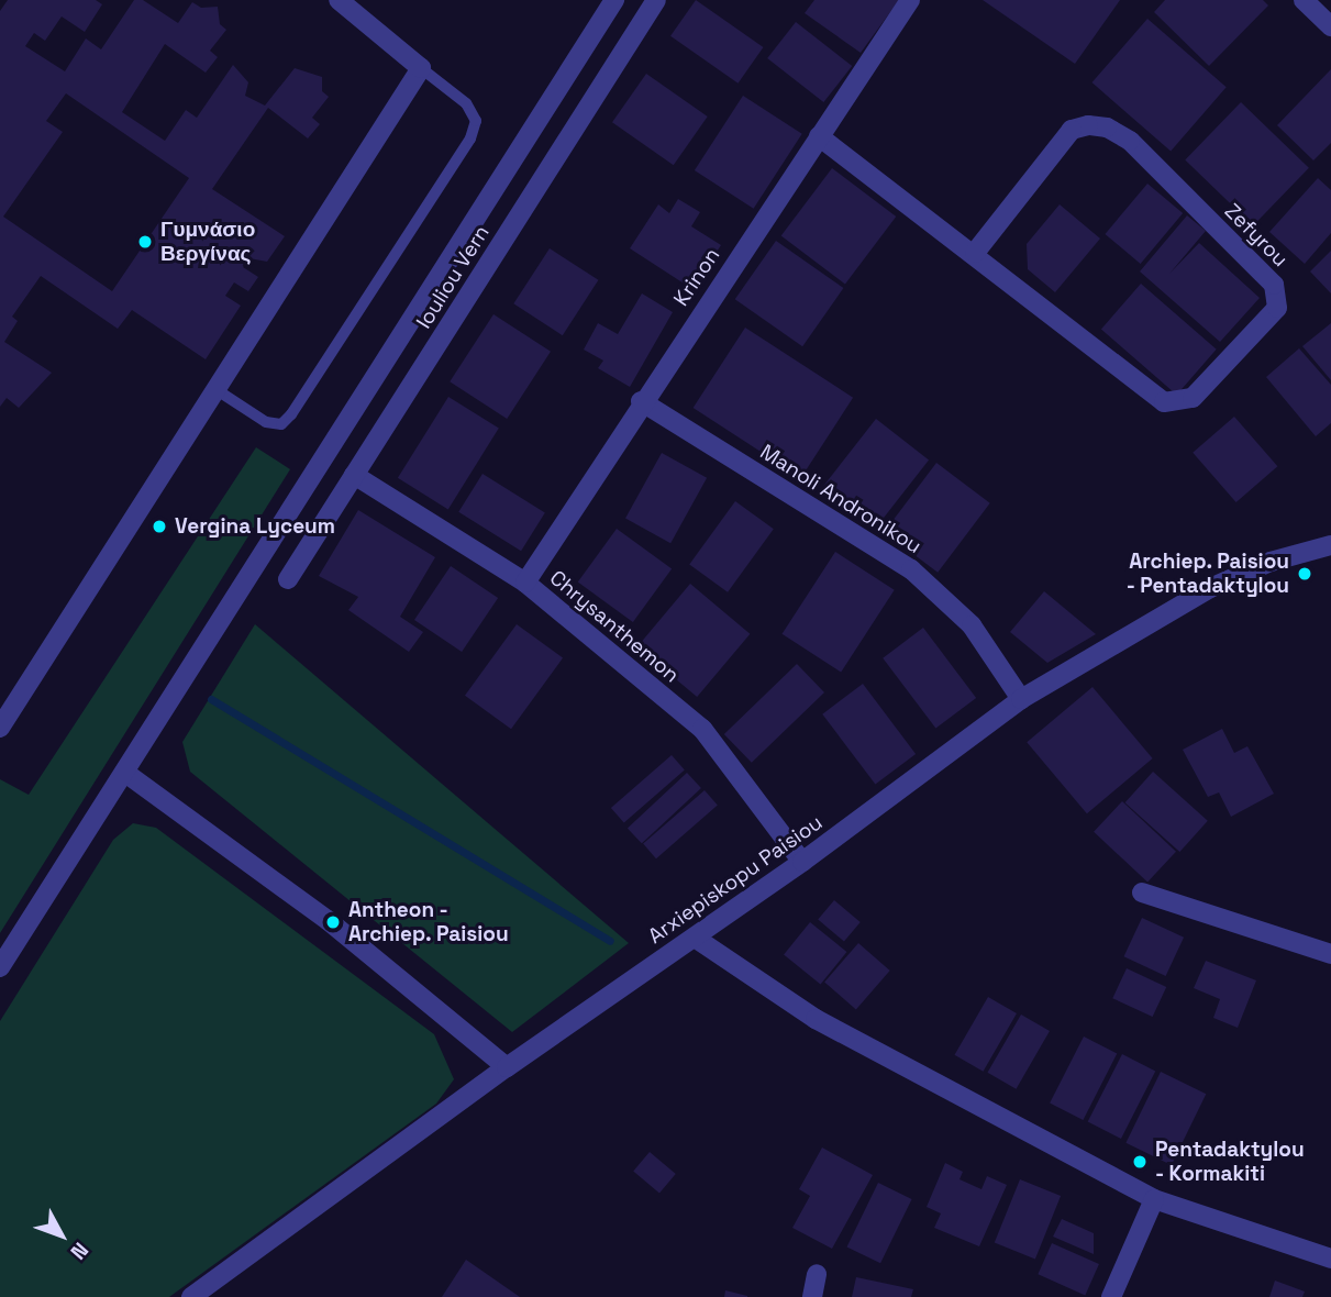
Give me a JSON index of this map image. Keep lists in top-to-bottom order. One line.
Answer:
{"streets":{"street":["Zefyrou","Iouliou Vern","Krinon","Manoli Andronikou","Chrysanthemon","Arxiepiskopu Paisiou"]},"crossings":[["Zefyrou","Krinon"],["Iouliou Vern","Chrysanthemon"],["Krinon","Manoli Andronikou"],["Krinon","Chrysanthemon"],["Manoli Andronikou","Arxiepiskopu Paisiou"],["Chrysanthemon","Arxiepiskopu Paisiou"]],"places":["Γυμνάσιο Βεργίνας","Vergina Lyceum","Archiep. Paisiou - Pentadaktylou","Antheon - Archiep. Paisiou","Pentadaktylou - Kormakiti"],"north":"bottom right"}
